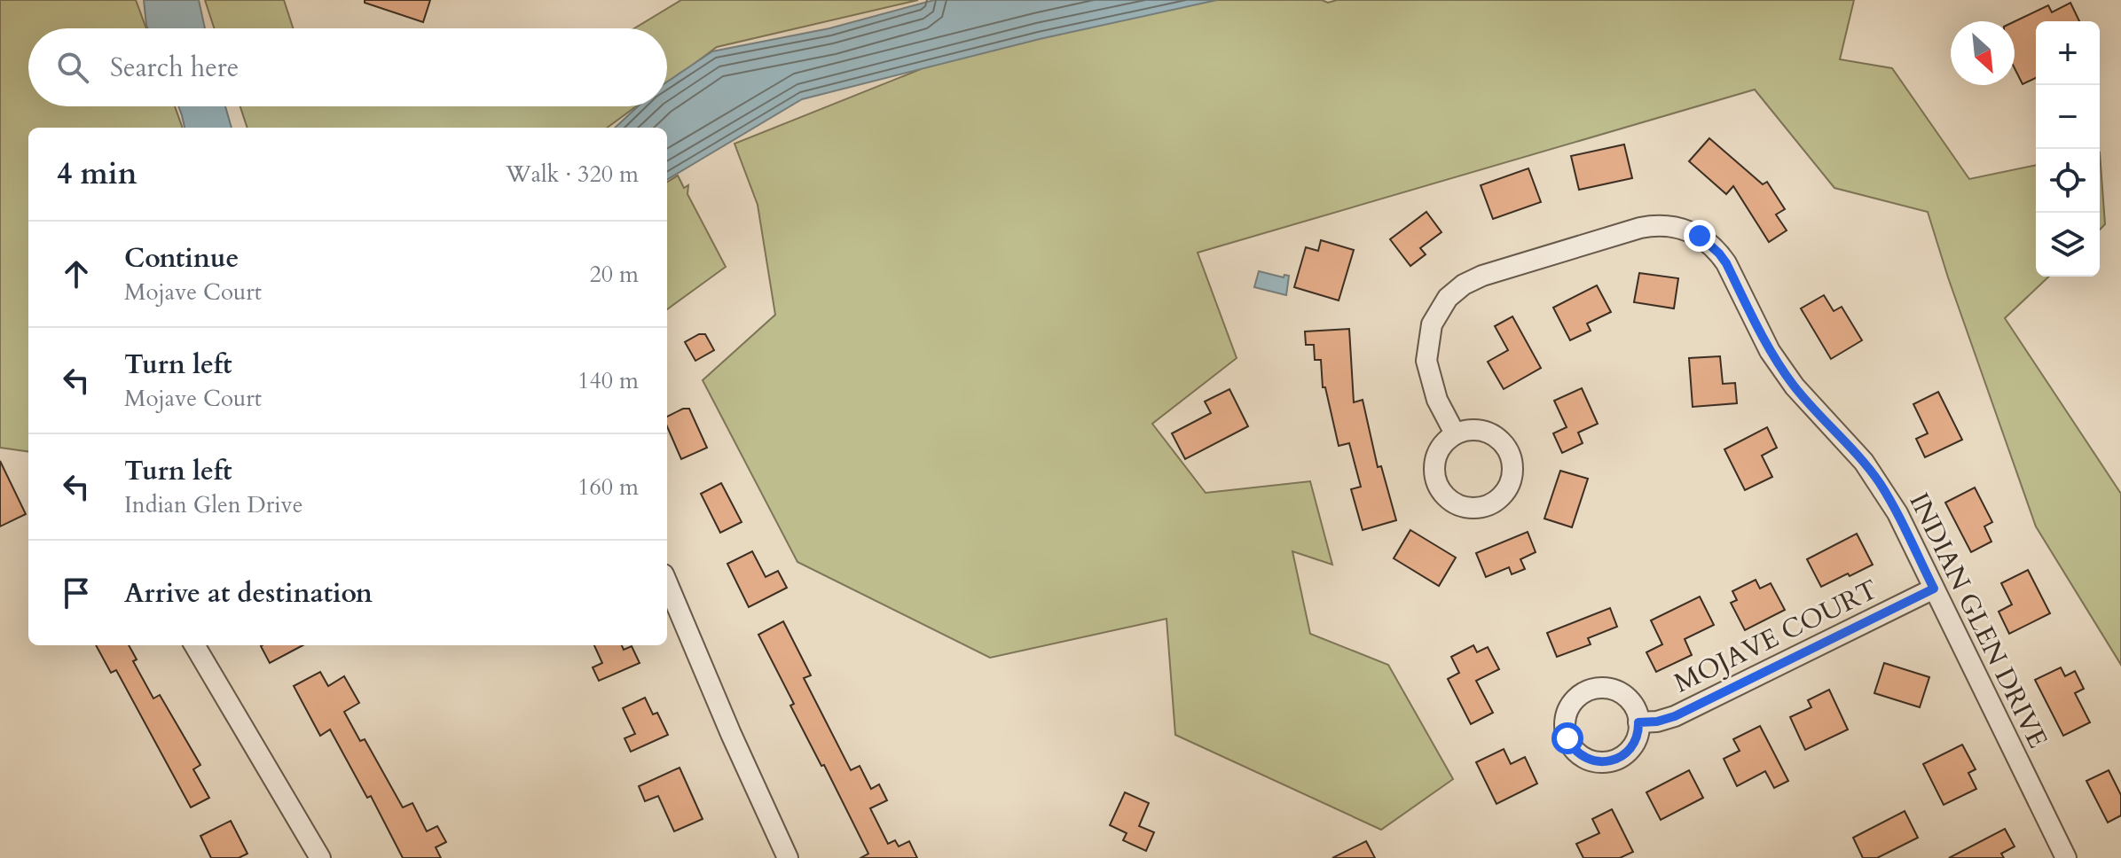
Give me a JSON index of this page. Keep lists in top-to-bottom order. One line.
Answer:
{"streets":{"street":["INDIAN GLEN DRIVE","MOJAVE COURT"]},"crossings":[["INDIAN GLEN DRIVE","MOJAVE COURT"]],"north":"bottom right","page":{"map_buttons":["+","−"],"search":"Search here","heading":["4 min","Walk · 320 m"],"list":[["Continue","Mojave Court","20 m"],["Turn left","Mojave Court","140 m"],["Turn left","Indian Glen Drive","160 m"],"Arrive at destination"]}}
